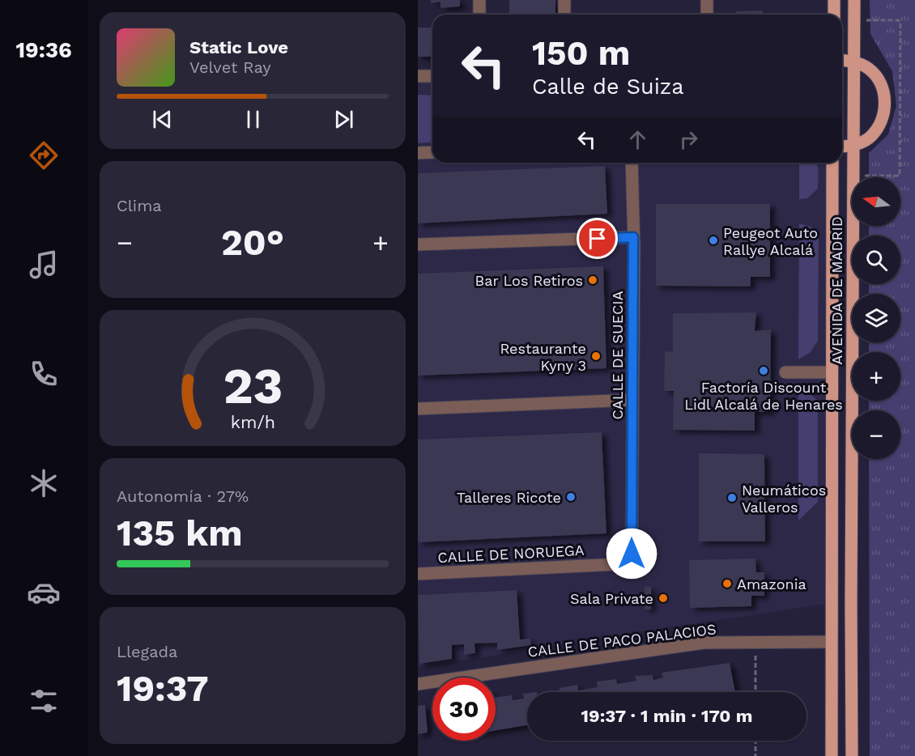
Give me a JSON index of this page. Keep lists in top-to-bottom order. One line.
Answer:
{"streets":{"main road":["AVENIDA DE MADRID"],"street":["CALLE DE SUECIA","CALLE DE NORUEGA","CALLE DE PACO PALACIOS"]},"crossings":[["AVENIDA DE MADRID","CALLE DE PACO PALACIOS"],["CALLE DE SUECIA","CALLE DE NORUEGA"]],"places":["Peugeot Auto Rallye Alcalá","Bar Los Retiros","Restaurante Kyny 3","Factoría Discount Lidl Alcalá de Henares","Talleres Ricote","Neumáticos Valleros","Amazonia","Sala Private"],"north":"left","page":{"tabs":"19:36","turn":["150 m","Calle de Suiza"],"song":["Static Love","Velvet Ray"],"tile":["Clima",["Autonomía · 27%","135 km"],["Llegada","19:37"]],"map_buttons":["+","−"],"heat":["−","20°","+"],"limit":"30","trip":"19:37 · 1 min · 170 m","gauge":["23","km/h"]}}
